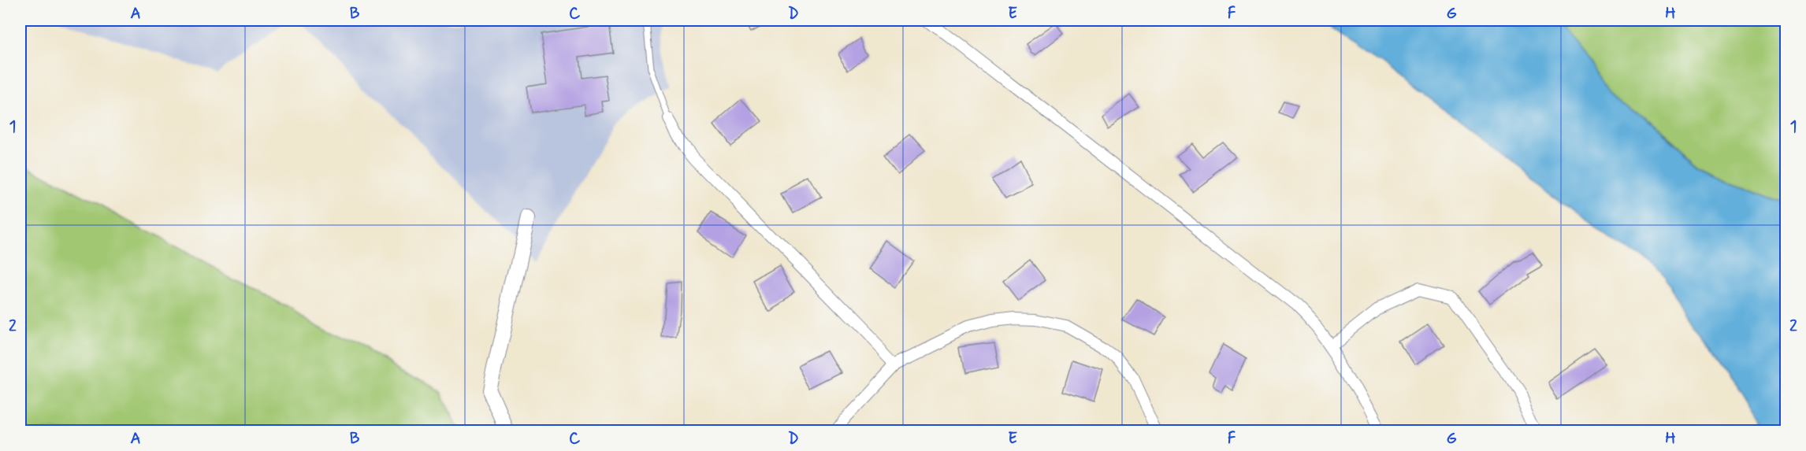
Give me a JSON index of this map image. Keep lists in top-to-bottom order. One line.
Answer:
{"grid":{"columns":["A","B","C","D","E","F","G","H"],"rows":["1","2"]}}
